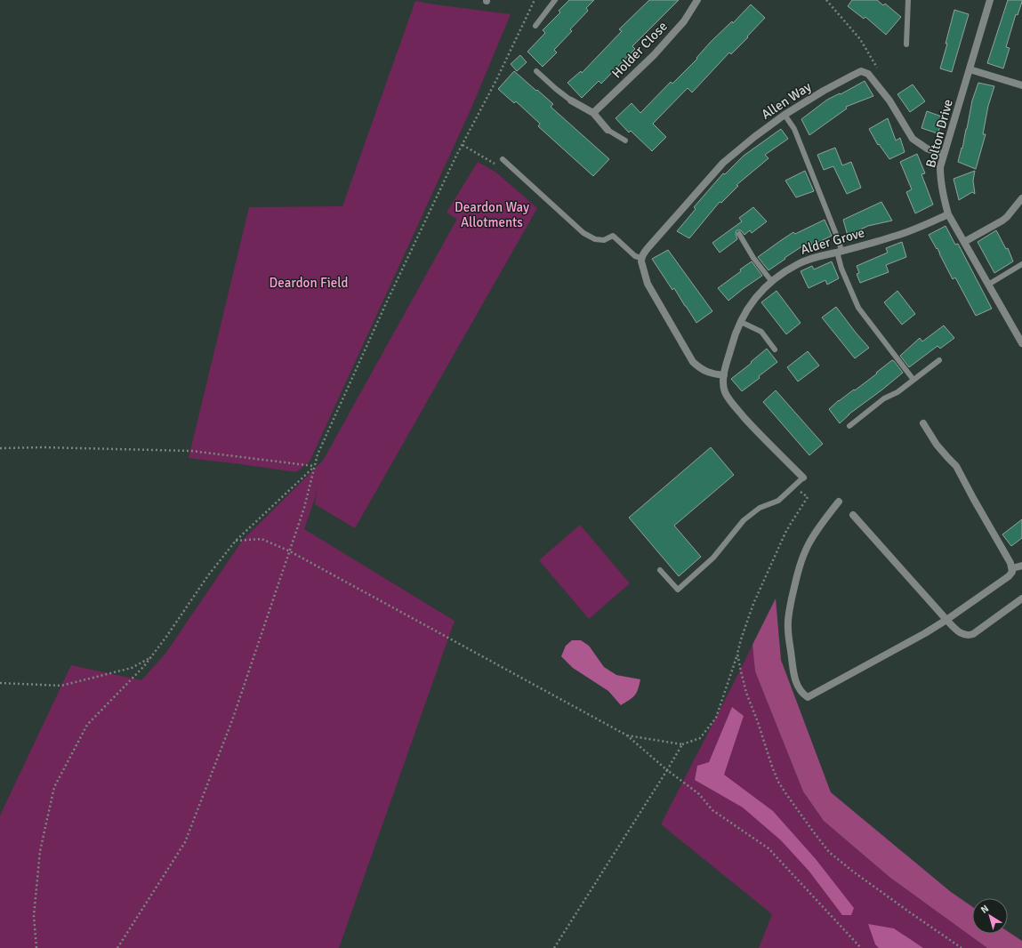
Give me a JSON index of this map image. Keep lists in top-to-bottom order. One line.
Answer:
{"streets":{"street":["Holder Close","Allen Way","Bolton Drive","Alder Grove"]},"crossings":[["Allen Way","Bolton Drive"],["Bolton Drive","Alder Grove"]],"parks":["Deardon Way Allotments","Deardon Field"],"north":"top left"}
